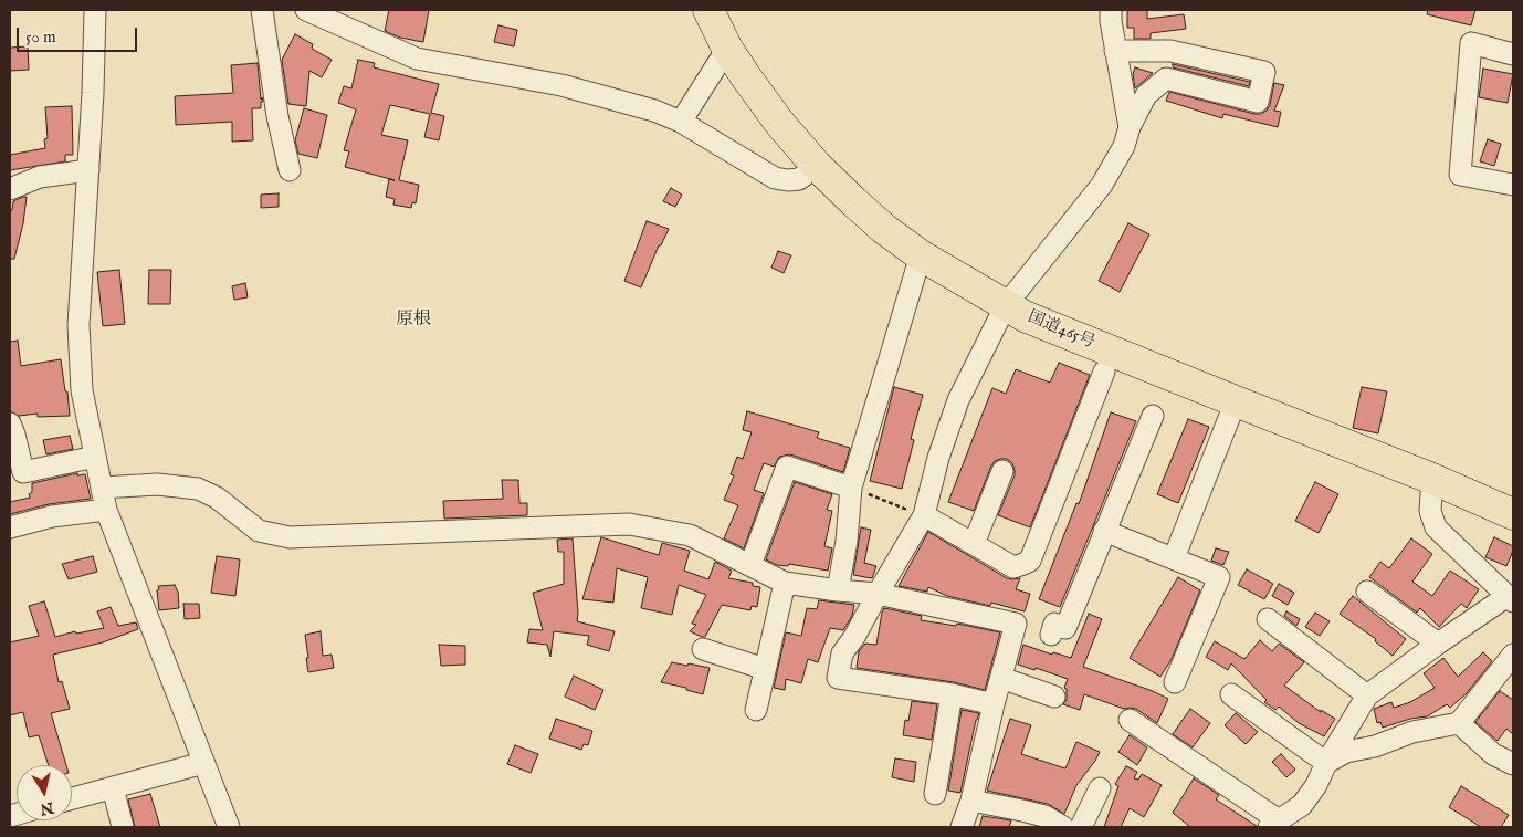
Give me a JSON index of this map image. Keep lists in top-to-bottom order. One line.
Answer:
{"streets":{"highway":["国道465号"]},"districts":["原根"],"scale_bar":"50 m","north":"bottom"}
